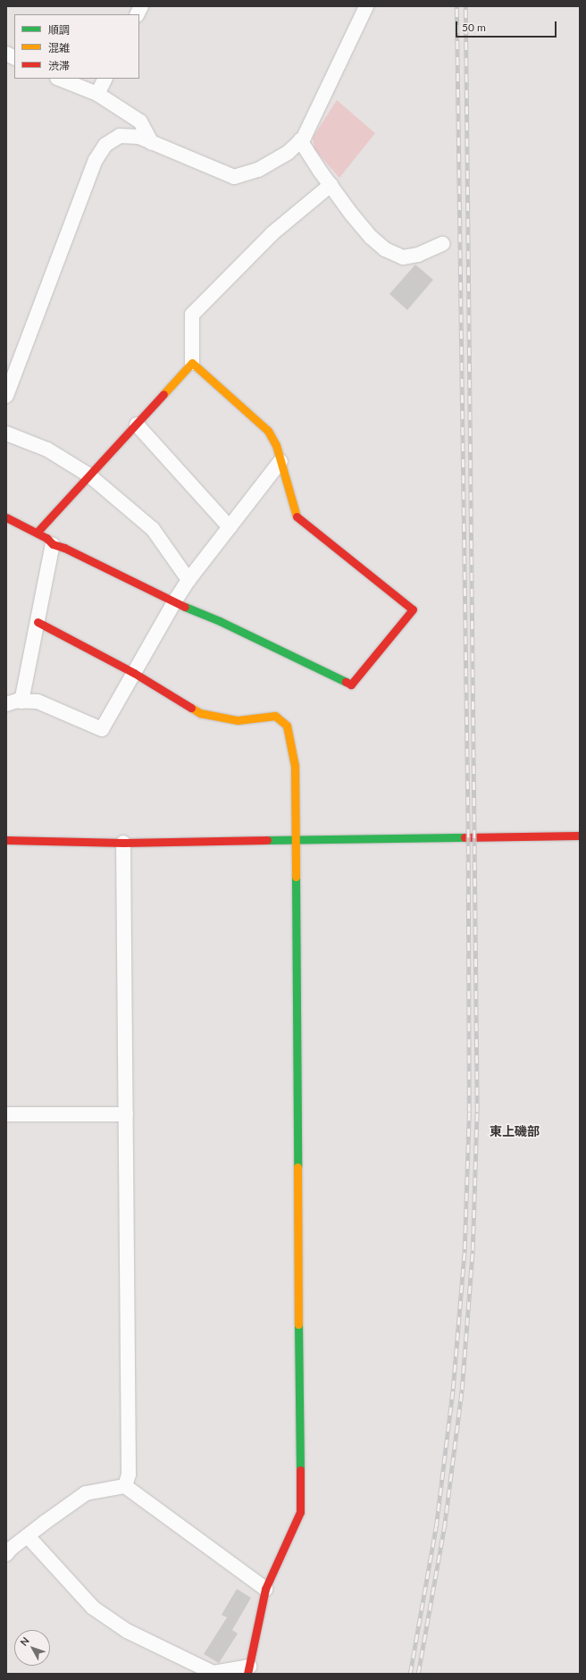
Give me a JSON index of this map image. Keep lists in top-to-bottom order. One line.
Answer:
{"districts":["東上磯部"],"legend":["順調","混雑","渋滞"],"scale_bar":"50 m","north":"top left"}
